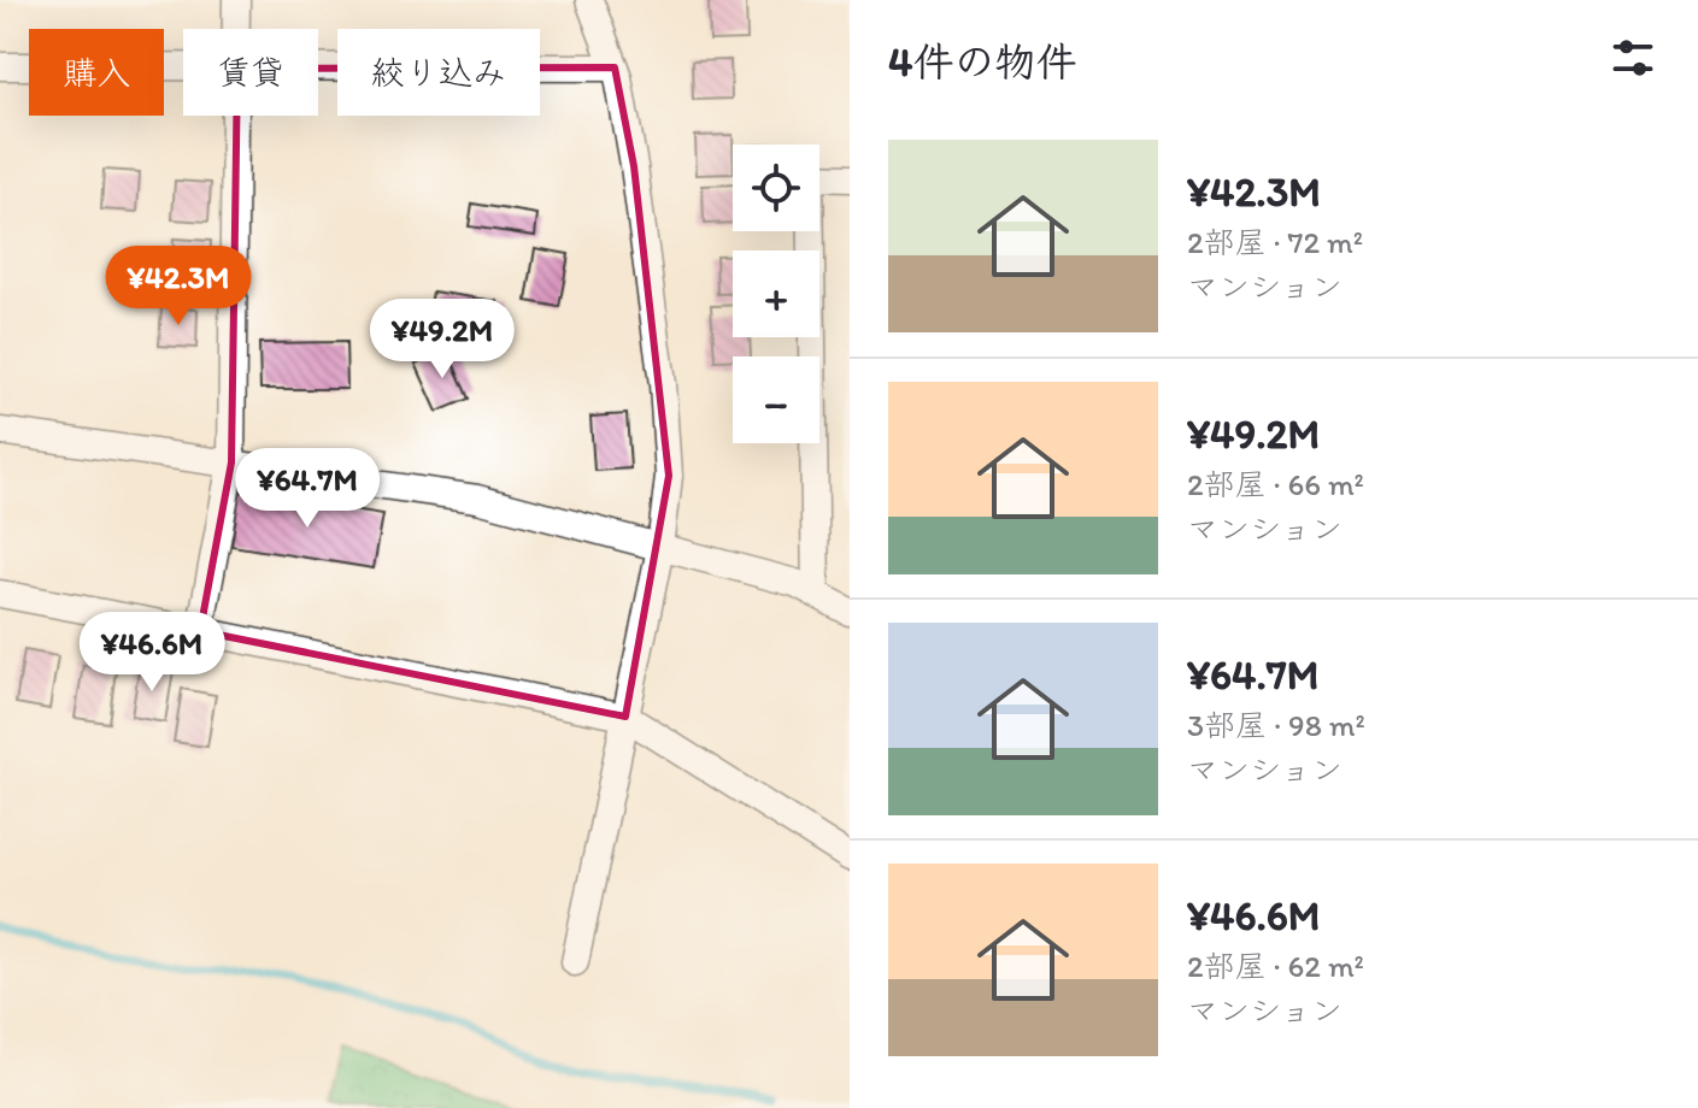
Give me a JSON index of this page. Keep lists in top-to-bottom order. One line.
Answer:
{"page":{"heading":"4件の物件","chip":["購入","賃貸","絞り込み"],"list":[{"name":"¥42.3M","note":"2部屋 · 72 m² · マンション"},{"name":"¥49.2M","note":"2部屋 · 66 m² · マンション"},{"name":"¥64.7M","note":"3部屋 · 98 m² · マンション"},{"name":"¥46.6M","note":"2部屋 · 62 m² · マンション"}],"map_buttons":["+","−"],"price":["¥42.3M","¥49.2M","¥64.7M","¥46.6M"]}}
